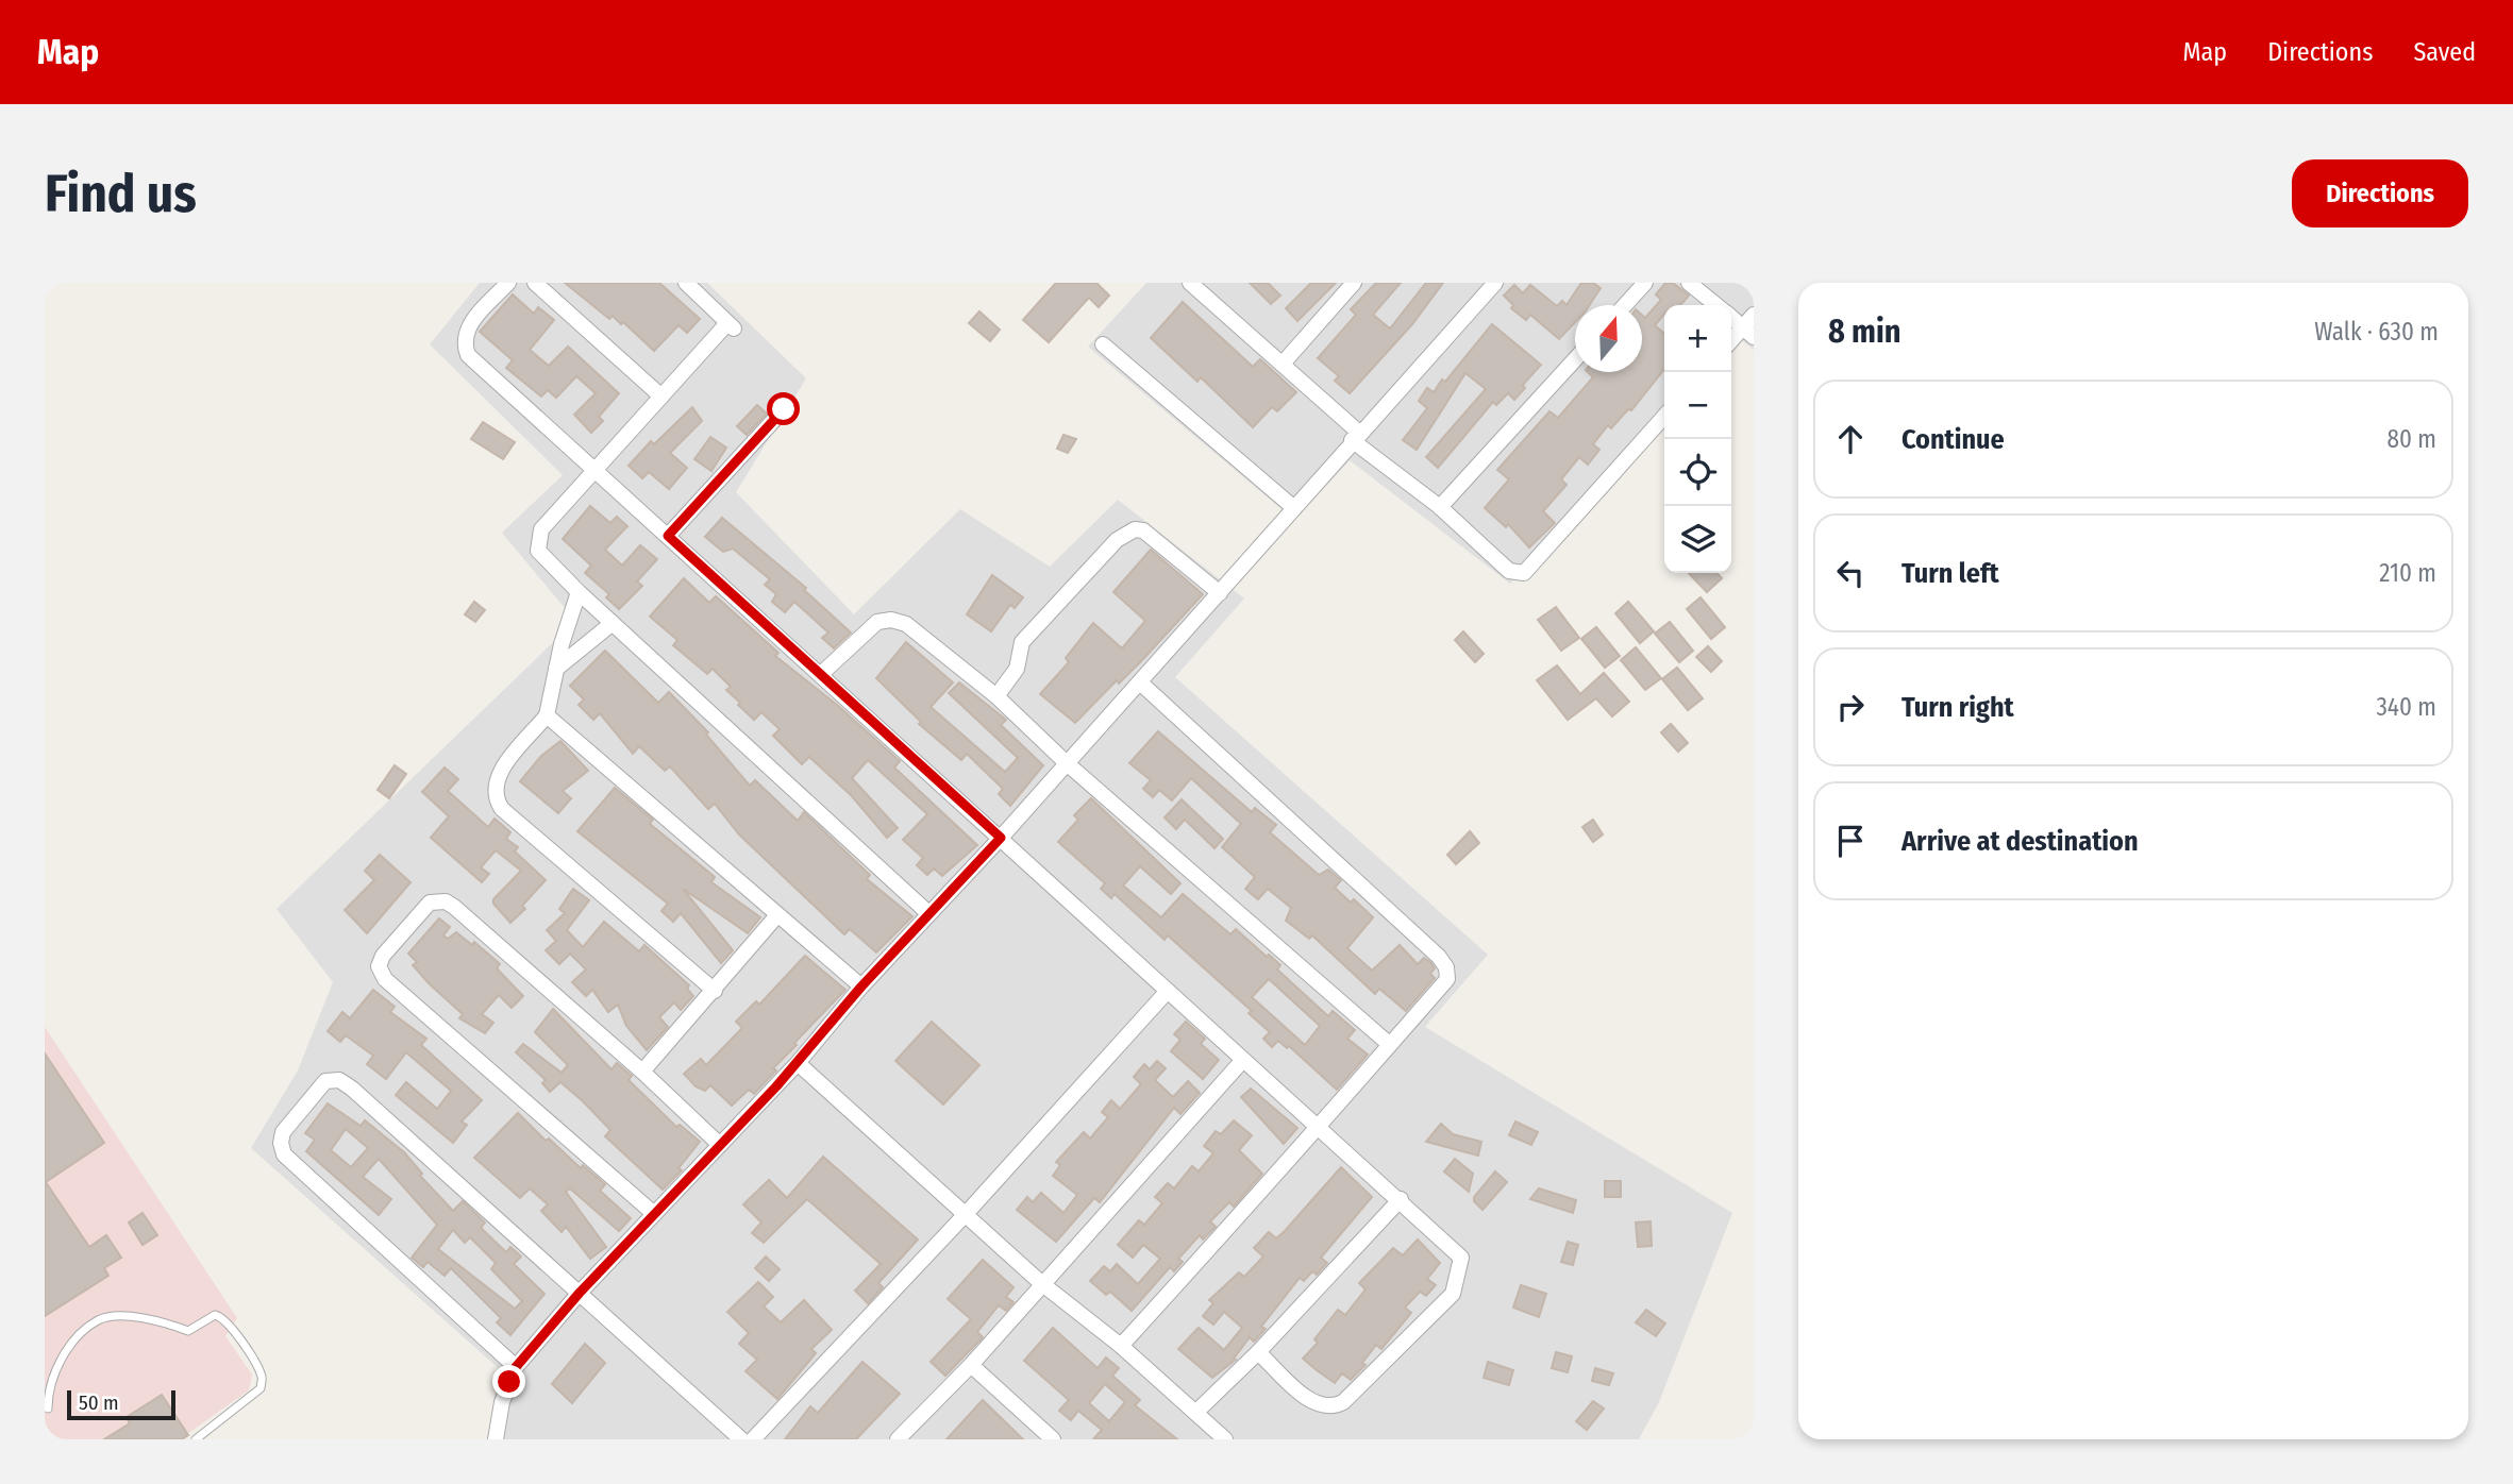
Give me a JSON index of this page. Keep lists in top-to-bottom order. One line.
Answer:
{"scale_bar":"50 m","north":"top","page":{"header":"Map","nav":["Map","Directions","Saved"],"buttons":"Directions","title":"Find us","heading":["8 min","Walk · 630 m"],"map_buttons":["+","−"],"list":[["Continue","80 m"],["Turn left","210 m"],["Turn right","340 m"],"Arrive at destination"],"scale":"50 m"}}
